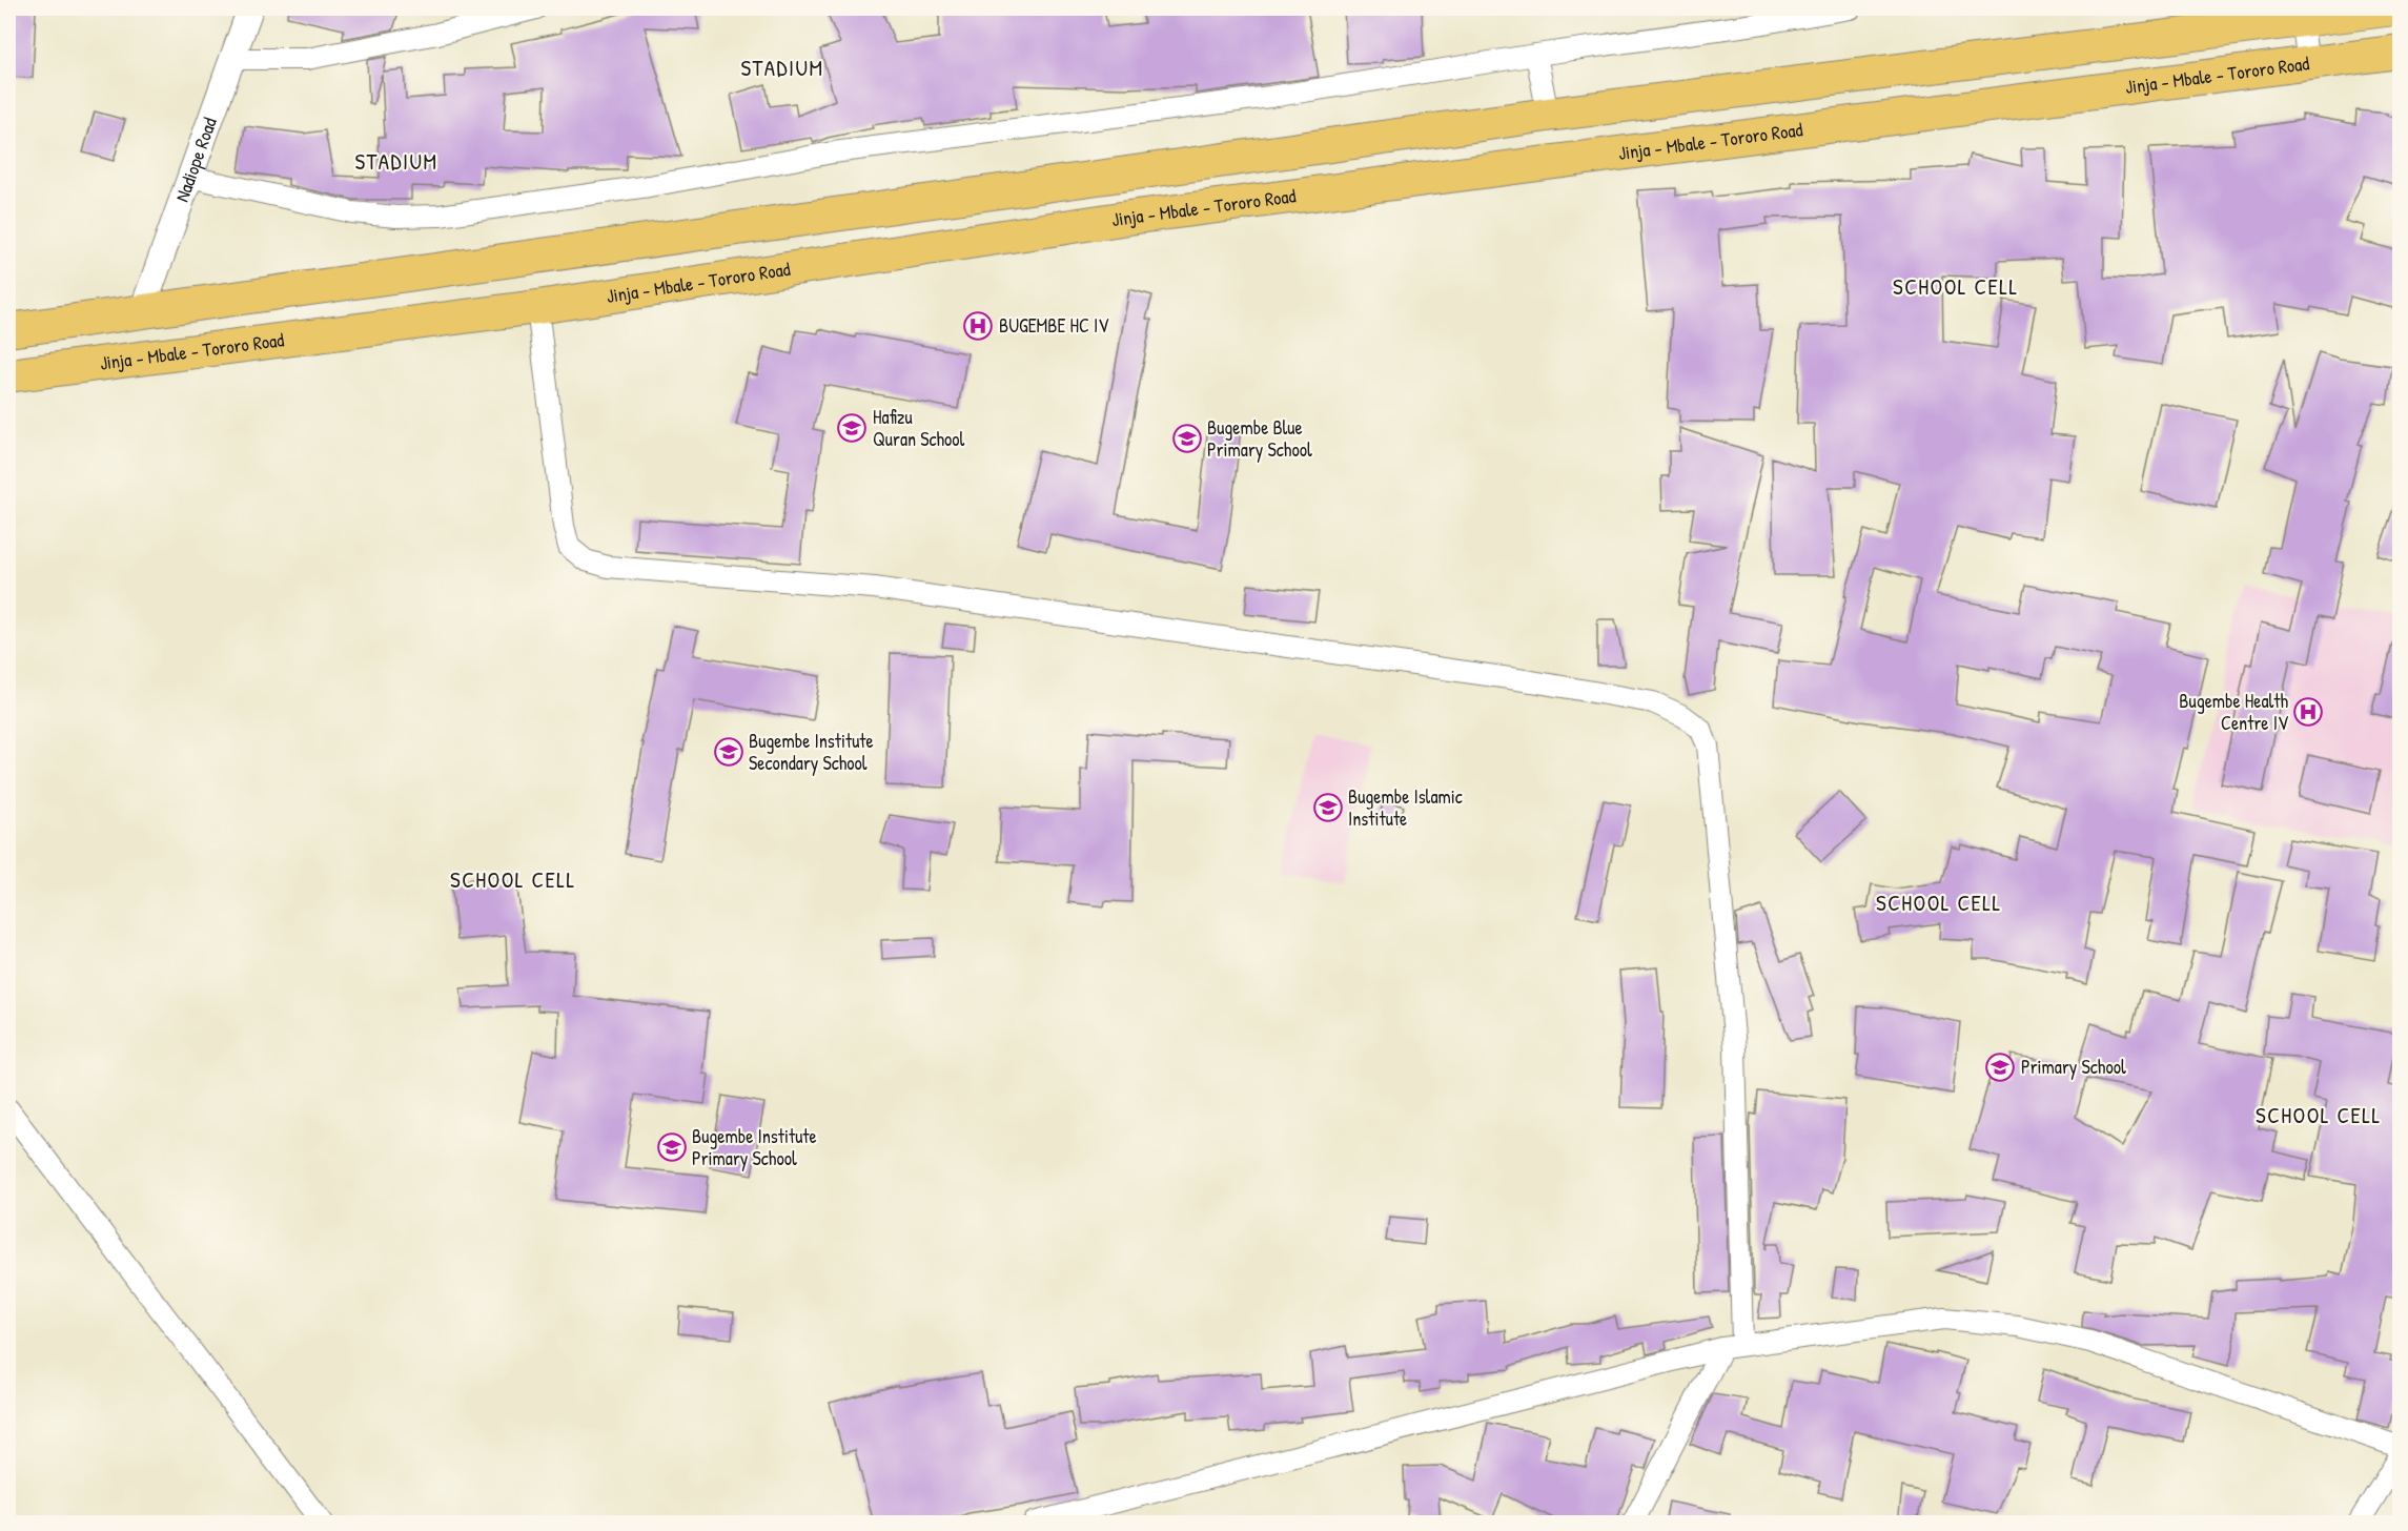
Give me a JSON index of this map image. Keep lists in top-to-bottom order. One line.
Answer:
{"streets":{"highway":["Jinja - Mbale - Tororo Road"],"street":["Nadiope Road"]},"districts":["STADIUM","STADIUM","SCHOOL CELL","SCHOOL CELL","SCHOOL CELL","SCHOOL CELL"],"places":{"hospital":["BUGEMBE HC IV","Bugembe Health Centre IV"],"school or university":["Hafizu Quran School","Bugembe Blue Primary School","Bugembe Institute Secondary School","Bugembe Islamic Institute","Primary School","Bugembe Institute Primary School"]}}
